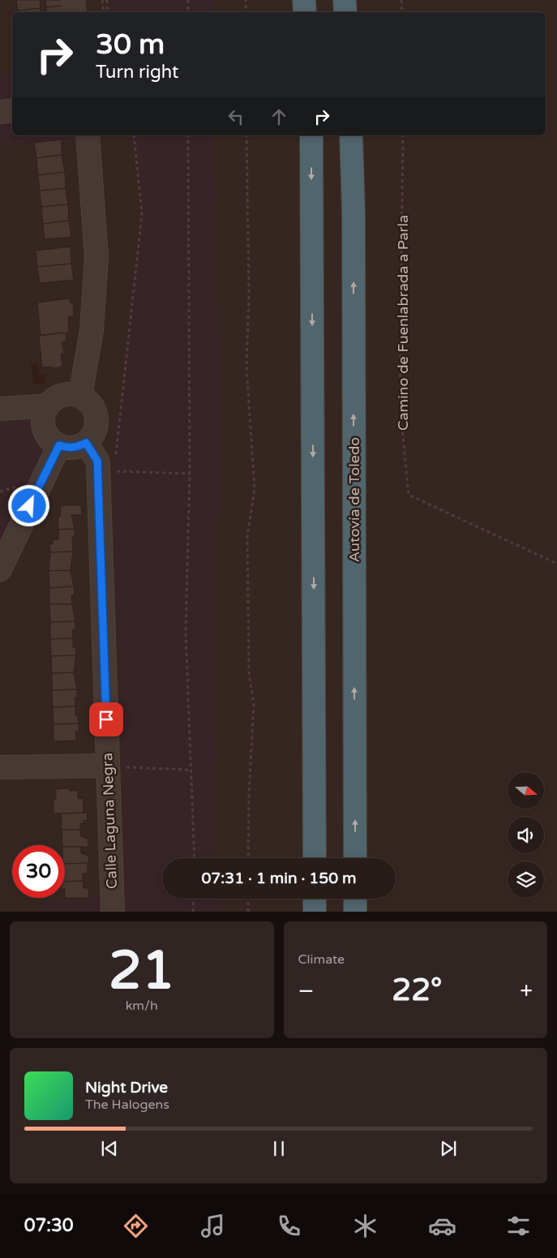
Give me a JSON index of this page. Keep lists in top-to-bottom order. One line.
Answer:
{"streets":{"highway":["Autovía de Toledo"],"street":["Calle Laguna Negra"],"path":["Camino de Fuenlabrada a Parla"]},"north":"right","page":{"turn":["30 m","Turn right"],"limit":"30","trip":"07:31 · 1 min · 150 m","tile":[["21","km/h"],"Climate"],"heat":["−","22°","+"],"song":["Night Drive","The Halogens"],"tabs":"07:30"}}
